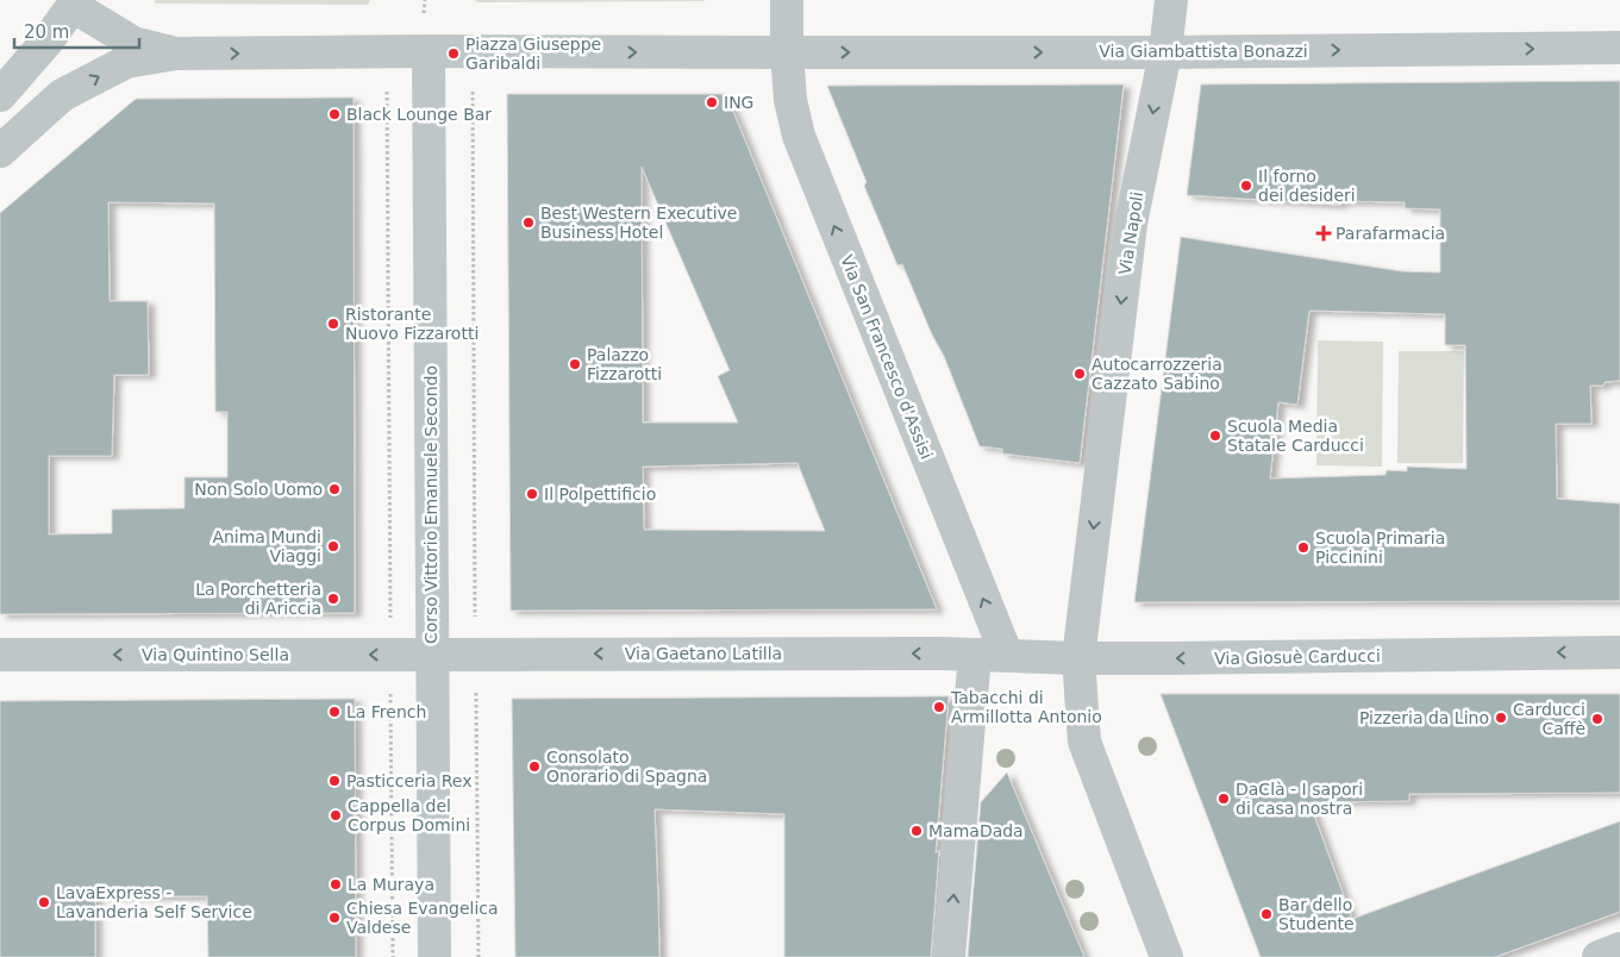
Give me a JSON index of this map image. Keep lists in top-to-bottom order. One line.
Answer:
{"streets":{"street":["Via Giambattista Bonazzi","Via Napoli","Via San Francesco d'Assisi","Corso Vittorio Emanuele Secondo","Via Gaetano Latilla","Via Quintino Sella","Via Giosuè Carducci"]},"crossings":[["Via Giambattista Bonazzi","Via Napoli"],["Via Giambattista Bonazzi","Via San Francesco d'Assisi"],["Via Napoli","Via Giosuè Carducci"],["Via San Francesco d'Assisi","Via Giosuè Carducci"],["Corso Vittorio Emanuele Secondo","Via Gaetano Latilla"],["Corso Vittorio Emanuele Secondo","Via Quintino Sella"],["Via Gaetano Latilla","Via Quintino Sella"],["Via Gaetano Latilla","Via Giosuè Carducci"]],"one_way":["Via Giambattista Bonazzi","Via Napoli","Via San Francesco d'Assisi","Via Gaetano Latilla","Via Quintino Sella","Via Giosuè Carducci"],"places":{"other":["Piazza Giuseppe Garibaldi","ING","Black Lounge Bar","Il forno dei desideri","Best Western Executive Business Hotel","Ristorante Nuovo Fizzarotti","Palazzo Fizzarotti","Autocarrozzeria Cazzato Sabino","Scuola Media Statale Carducci","Non Solo Uomo","Il Polpettificio","Anima Mundi Viaggi","Scuola Primaria Piccinini","La Porchetteria di Ariccia","Tabacchi di Armillotta Antonio","La French","Pizzeria da Lino","Carducci Caffè","Consolato Onorario di Spagna","Pasticceria Rex","DaClà - I sapori di casa nostra","Cappella del Corpus Domini","MamaDada","La Muraya","LavaExpress - Lavanderia Self Service","Bar dello Studente","Chiesa Evangelica Valdese"],"health":["Parafarmacia"]},"scale_bar":"20 m"}
